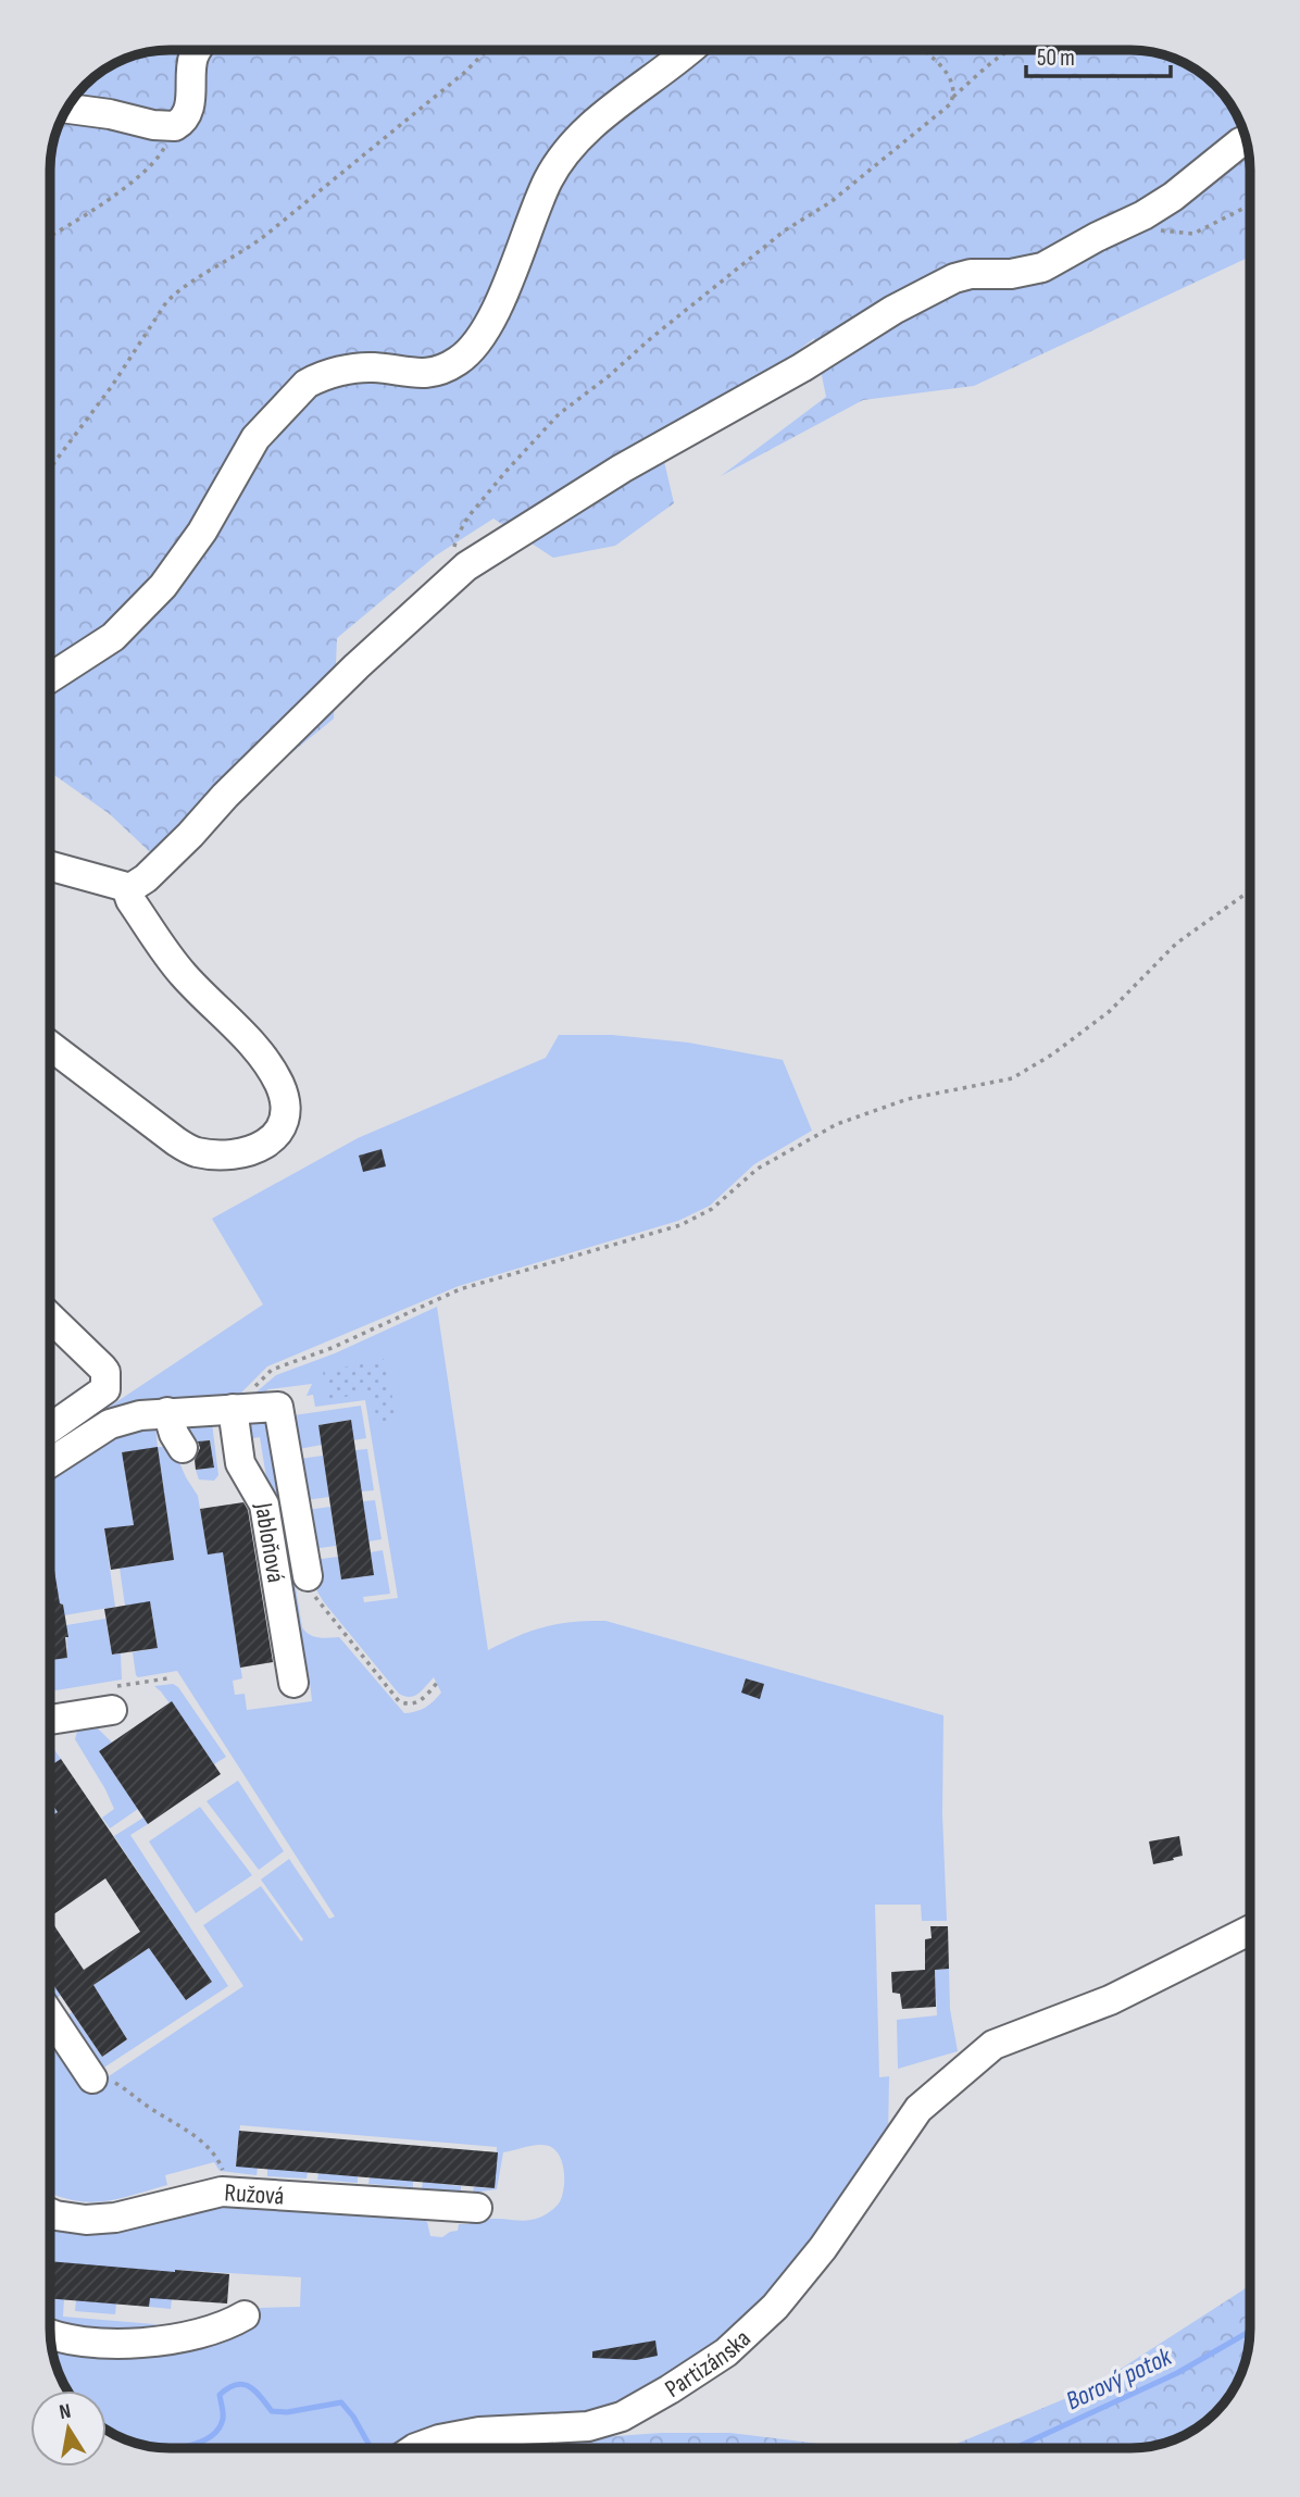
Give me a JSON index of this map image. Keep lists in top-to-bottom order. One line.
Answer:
{"streets":{"street":["Jabloňová","Ružová","Partizánska"]},"water":["Borový potok"],"scale_bar":"50 m","north":"top"}
